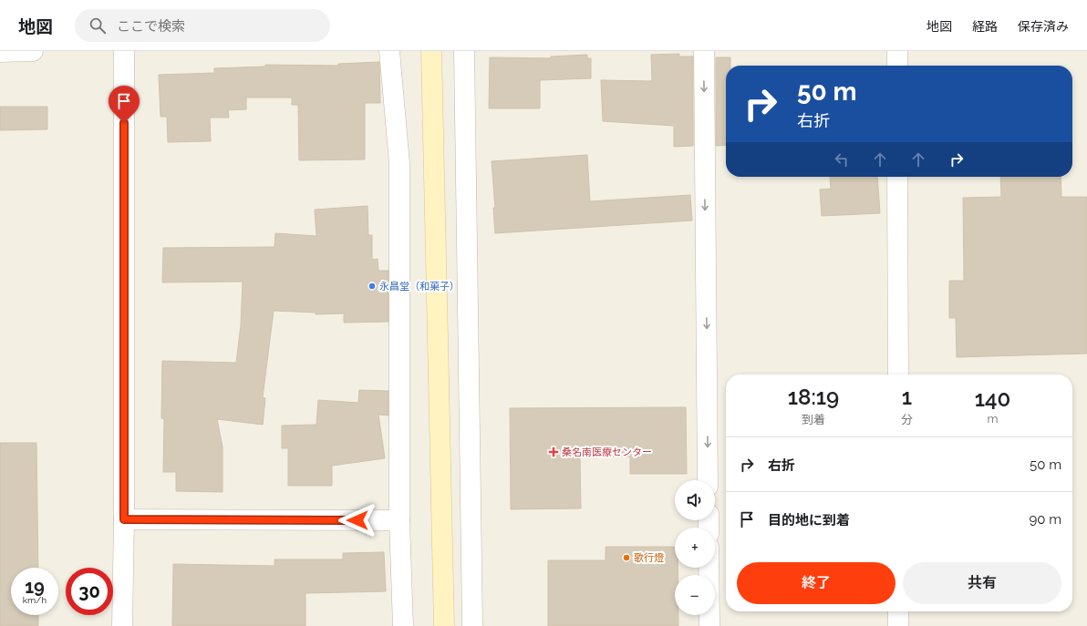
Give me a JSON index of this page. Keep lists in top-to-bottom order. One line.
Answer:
{"places":{"other":["永昌堂（和菓子）","歌行燈"],"health":["桑名南医療センター"]},"page":{"header":"地図","search":"ここで検索","nav":["地図","経路","保存済み"],"turn":["50 m","右折"],"eta":["18:19","到着","1","分","140","m"],"list":[{"name":"右折","value":"50 m"},{"name":"目的地に到着","value":"90 m"}],"map_buttons":["+","−"],"buttons":["終了","共有"],"speed":"19 km/h","limit":"30"}}
